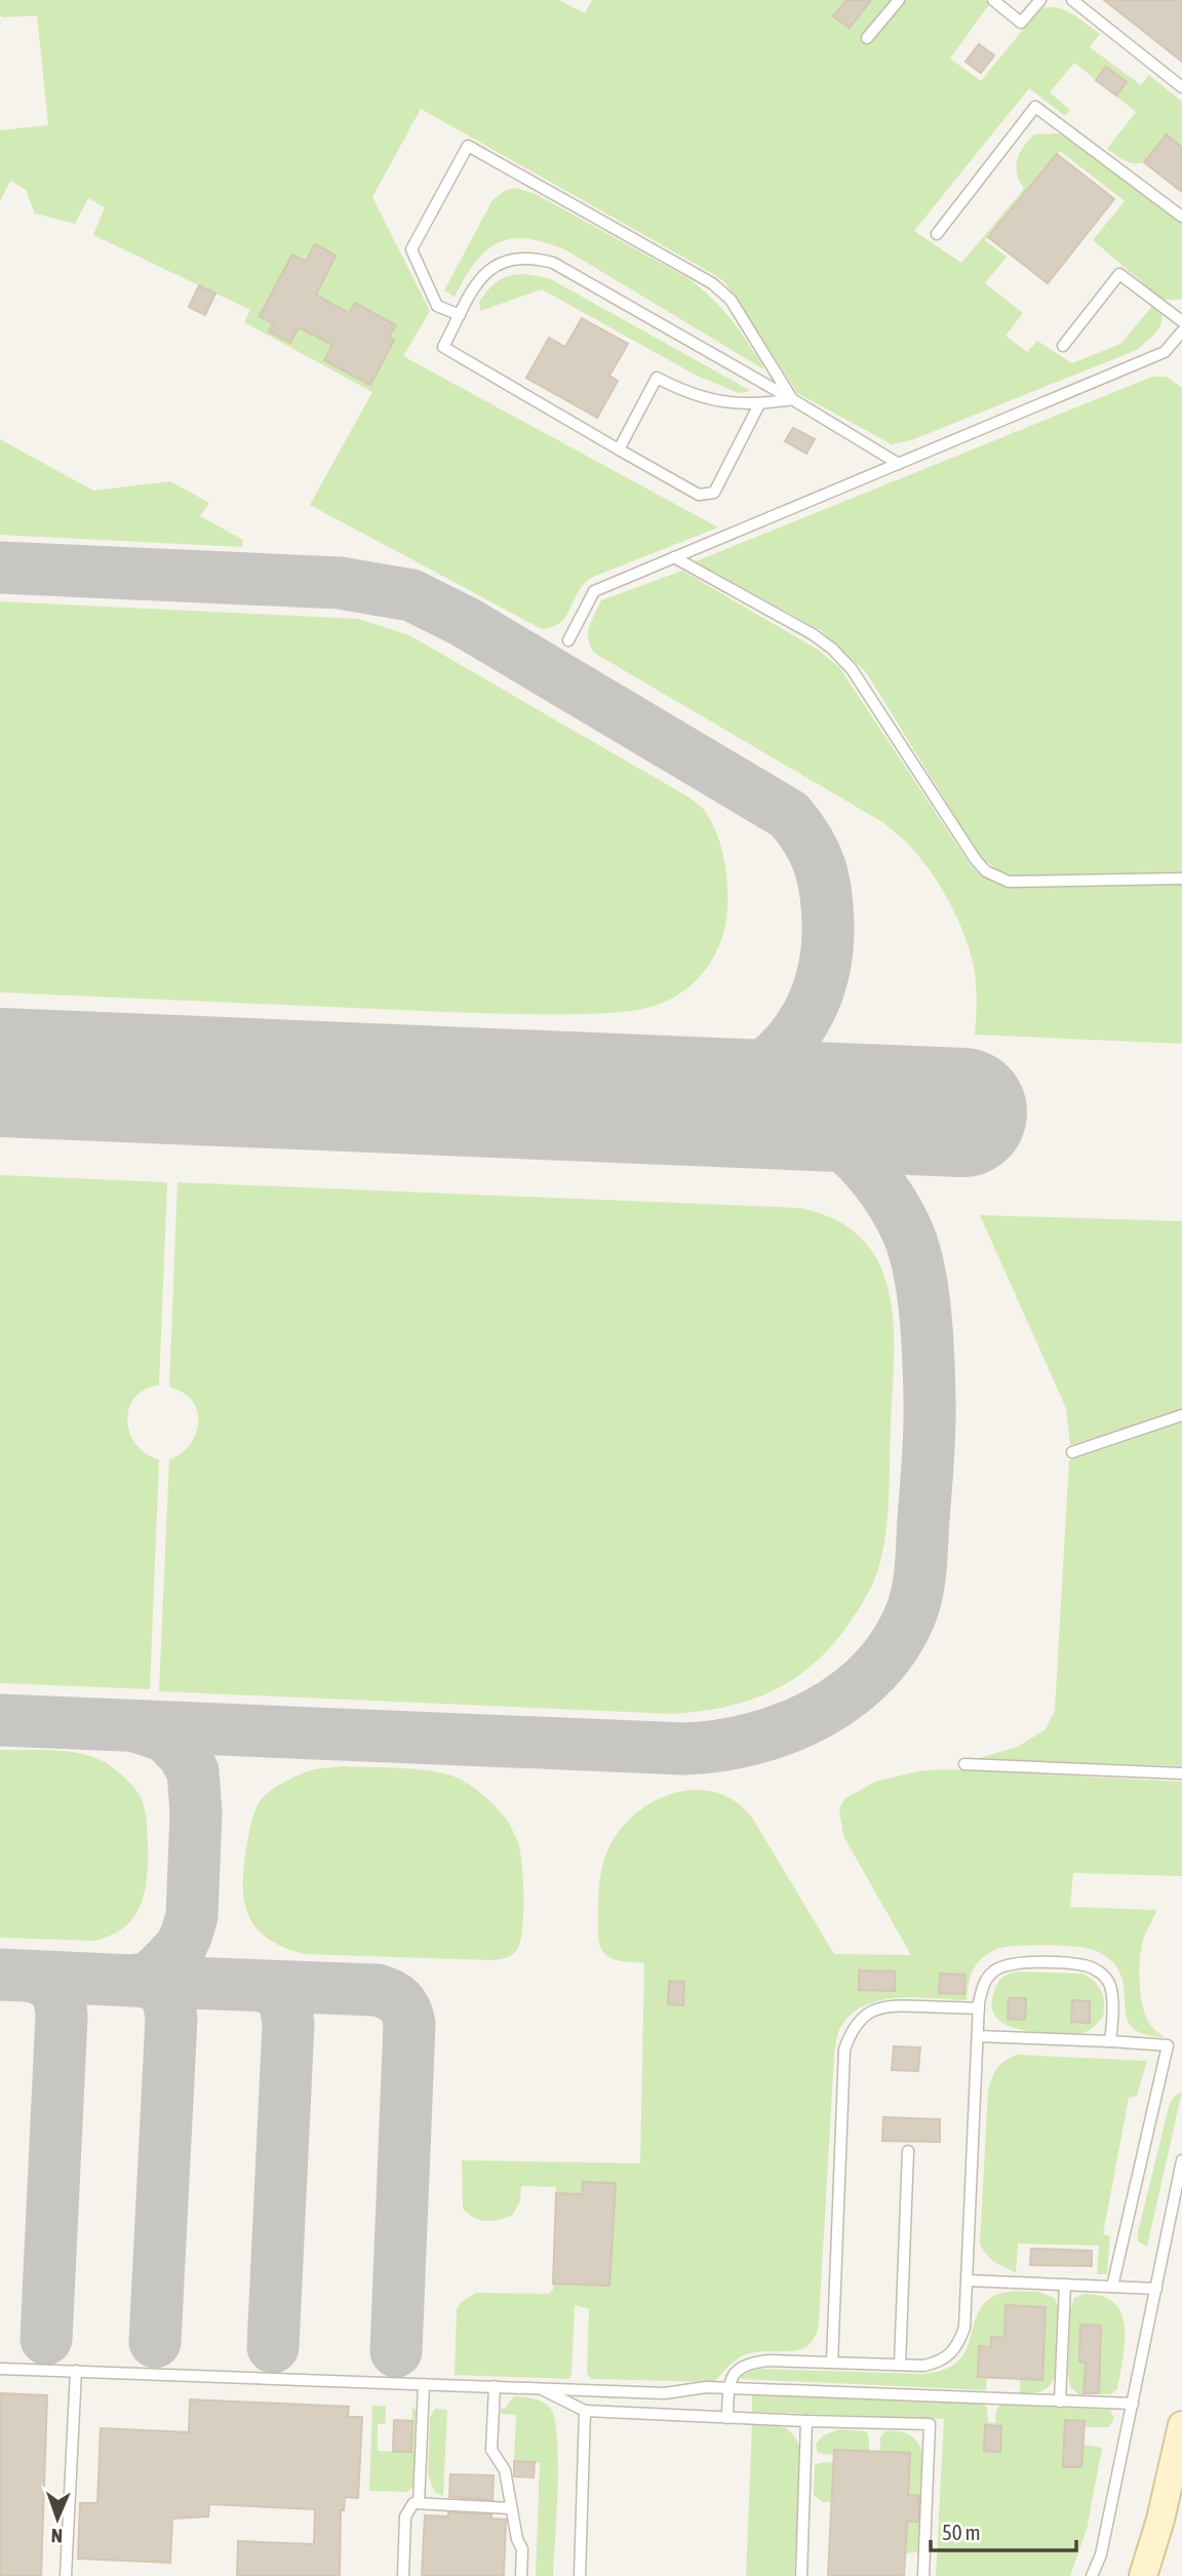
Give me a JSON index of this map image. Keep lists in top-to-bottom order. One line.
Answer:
{"scale_bar":"50 m","north":"bottom"}
